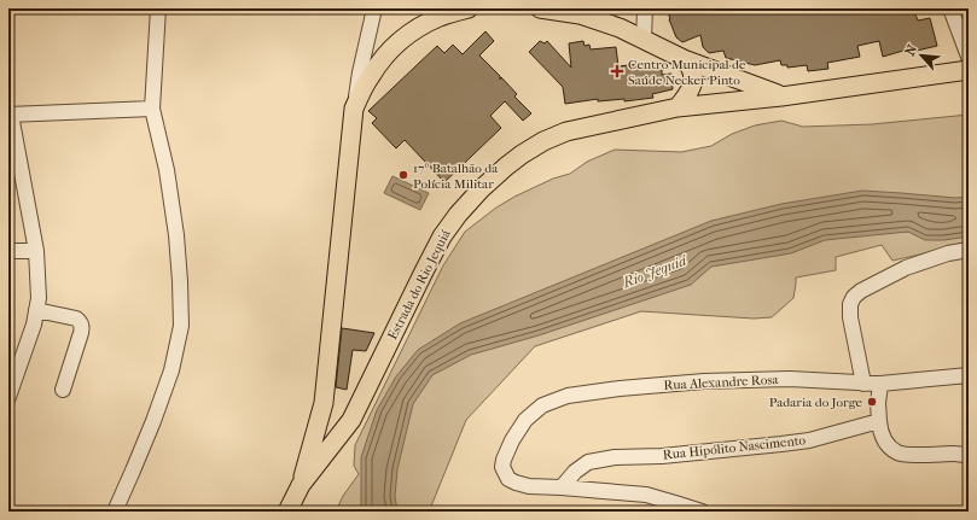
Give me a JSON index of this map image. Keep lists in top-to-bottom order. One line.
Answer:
{"streets":{"main road":["Estrada do Rio Jequiá"],"street":["Rua Alexandre Rosa","Rua Hipólito Nascimento"]},"crossings":[["Rua Alexandre Rosa","Rua Hipólito Nascimento"]],"water":["Rio Jequiá"],"places":{"health":["Centro Municipal de Saúde Necker Pinto"],"other":["17º Batalhão da Polícia Militar","Padaria do Jorge"]},"north":"top left"}
